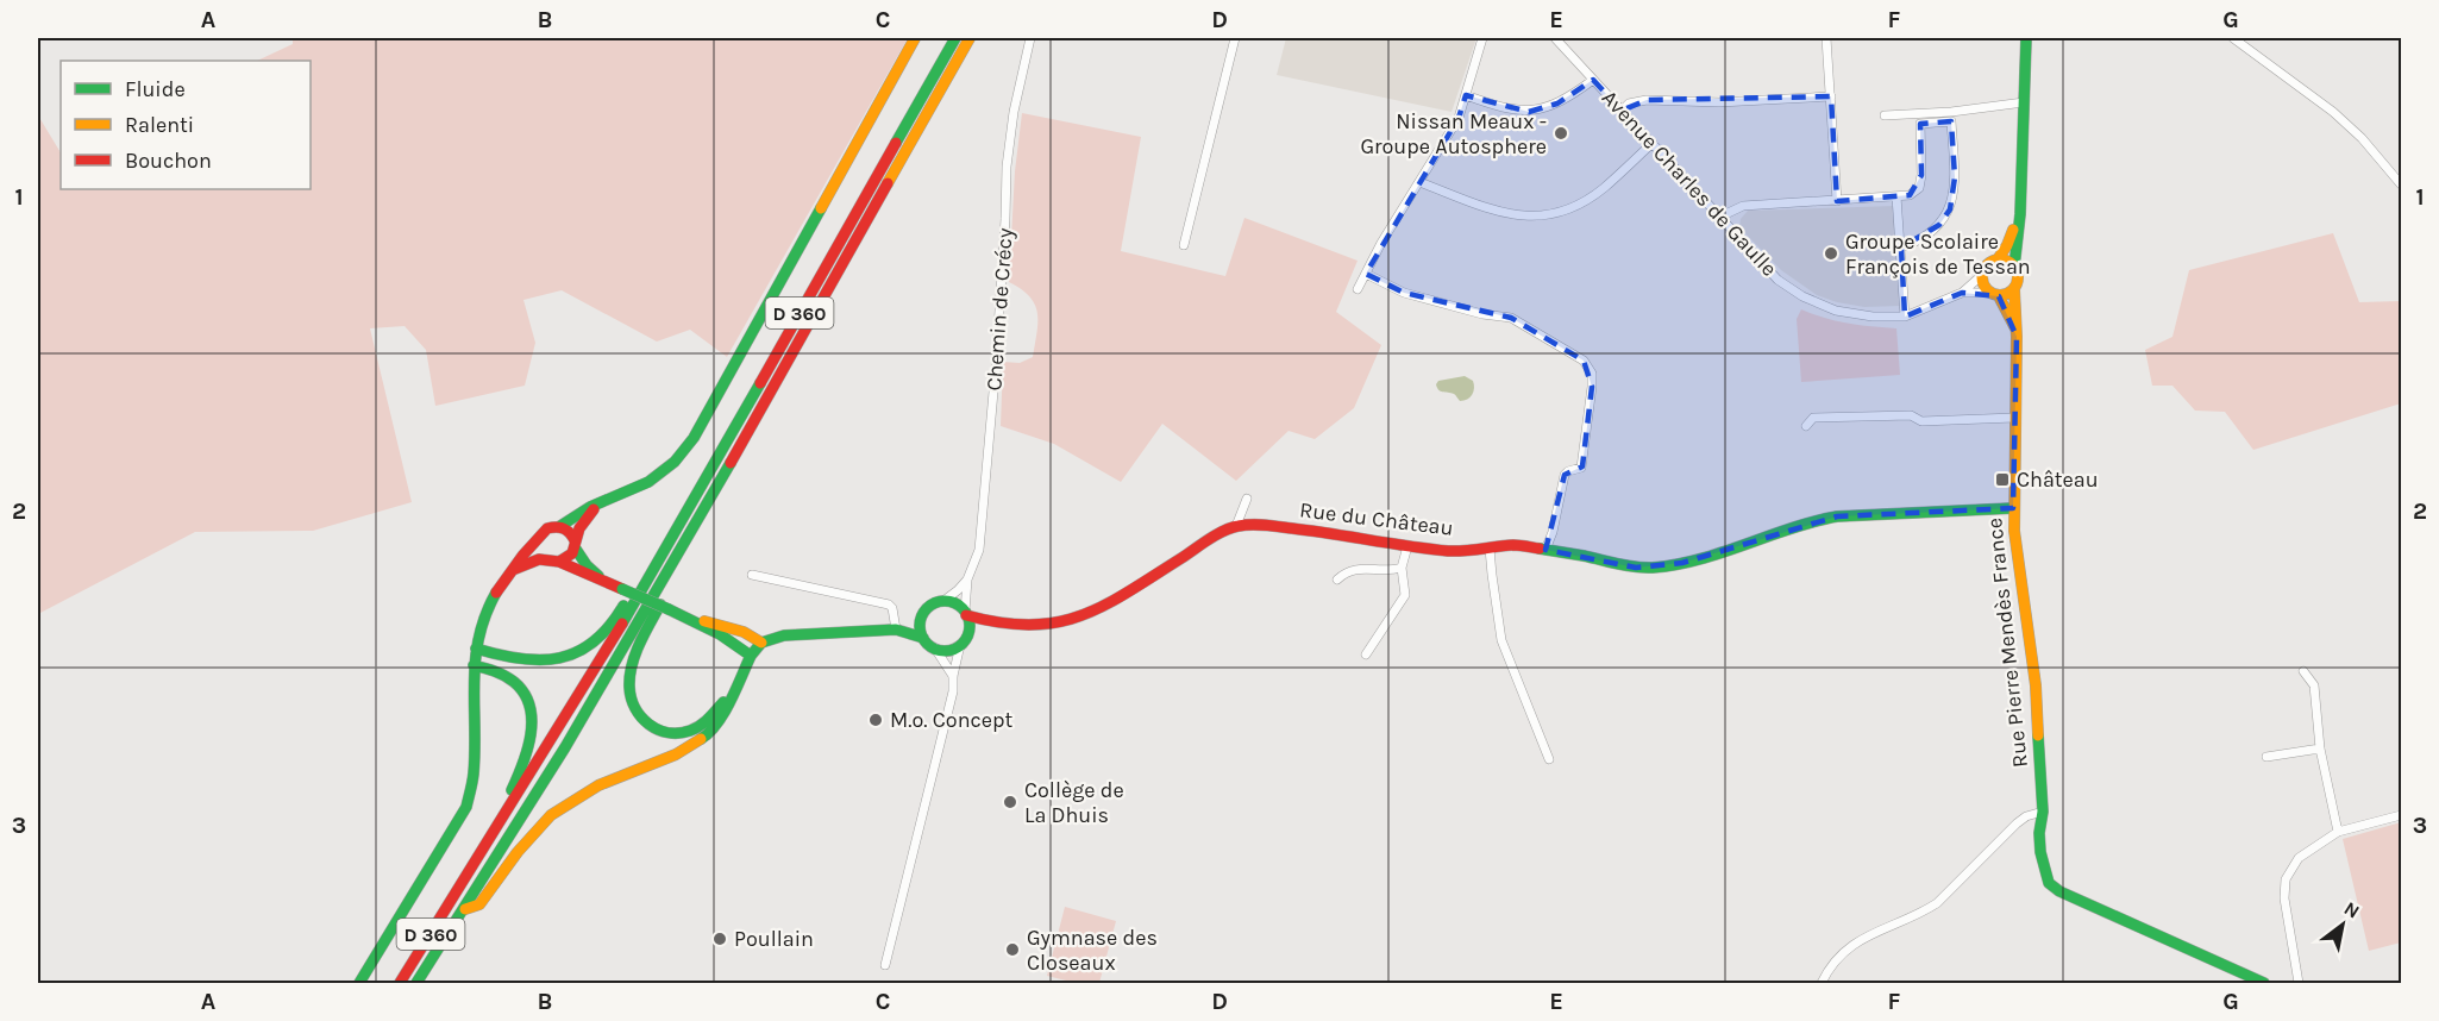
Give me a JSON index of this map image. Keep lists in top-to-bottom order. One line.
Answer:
{"streets":{"main road":["D 360","Rue du Château","Rue Pierre Mendès France"],"street":["Avenue Charles de Gaulle","Chemin de Crécy"]},"crossings":[["Avenue Charles de Gaulle","Rue Pierre Mendès France"],["Chemin de Crécy","Rue du Château"],["Rue du Château","Rue Pierre Mendès France"]],"places":{"other":["Nissan Meaux - Groupe Autosphere","Groupe Scolaire François de Tessan","M.o. Concept","Collège de La Dhuis","Poullain","Gymnase des Closeaux"],"transit":["Château"]},"legend":["Fluide","Ralenti","Bouchon"],"north":"top right","grid":{"columns":["A","B","C","D","E","F","G"],"rows":["1","2","3"]}}
